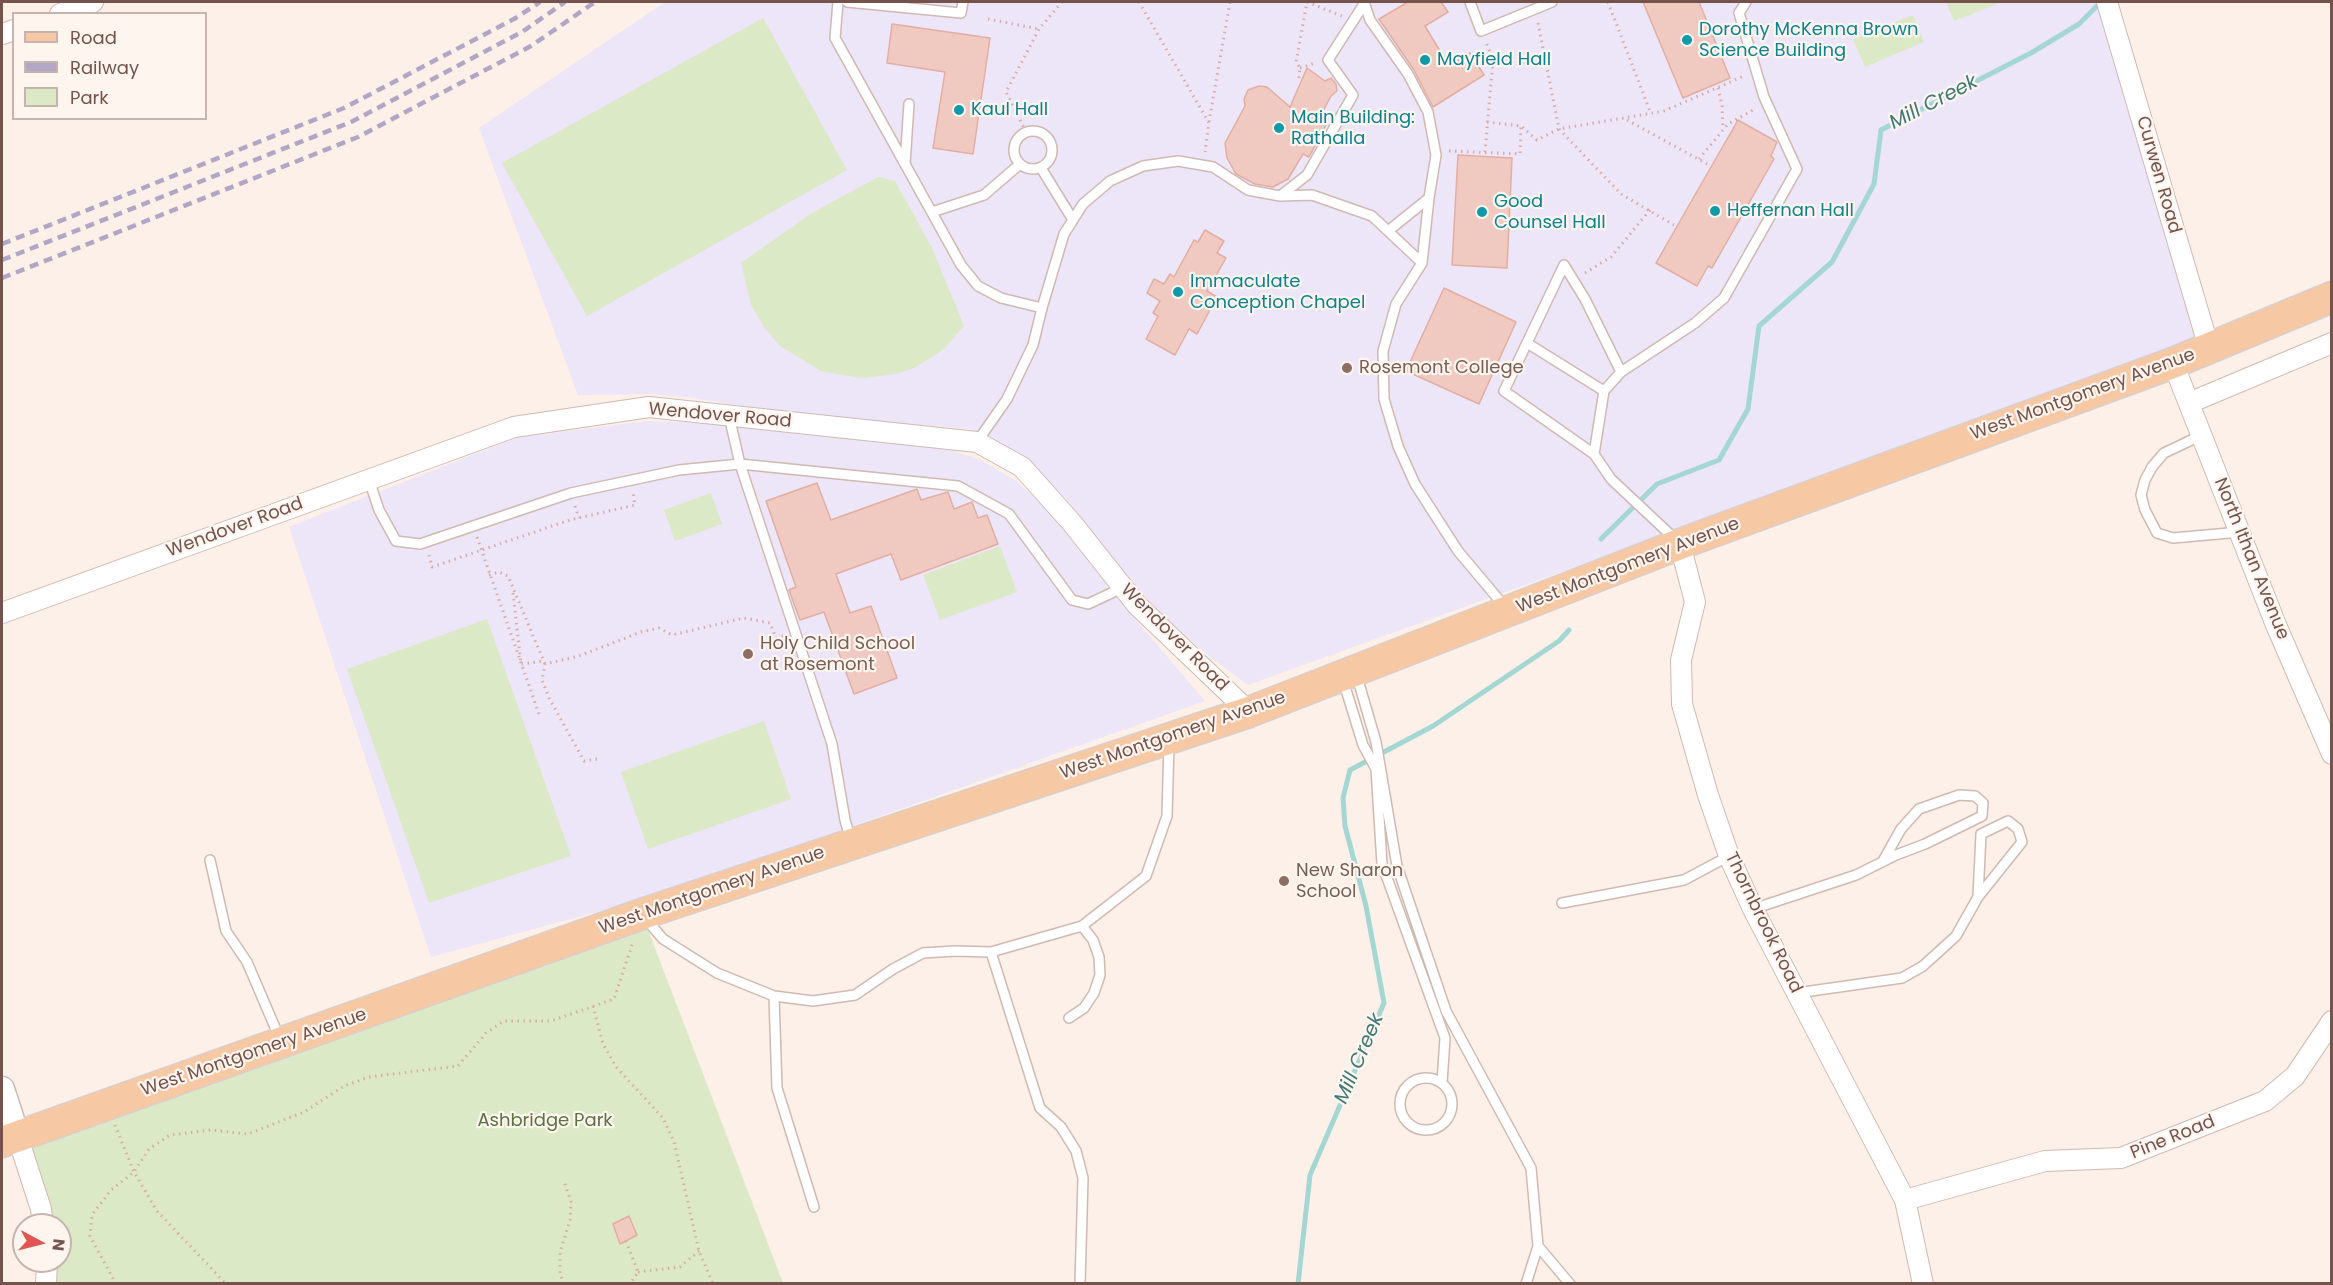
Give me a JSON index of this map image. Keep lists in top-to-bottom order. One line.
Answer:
{"streets":{"main road":["West Montgomery Avenue"],"street":["Curwen Road","Wendover Road","North Ithan Avenue","Thornbrook Road","Pine Road"]},"crossings":[["Curwen Road","West Montgomery Avenue"],["West Montgomery Avenue","Wendover Road"],["West Montgomery Avenue","North Ithan Avenue"],["West Montgomery Avenue","Thornbrook Road"],["Thornbrook Road","Pine Road"]],"water":["Mill Creek"],"parks":["Ashbridge Park"],"places":["Dorothy McKenna Brown Science Building","Mayfield Hall","Kaul Hall","Main Building: Rathalla","Heffernan Hall","Good Counsel Hall","Immaculate Conception Chapel","Rosemont College","Holy Child School at Rosemont","New Sharon School"],"legend":["Road","Railway","Park"],"north":"right"}
